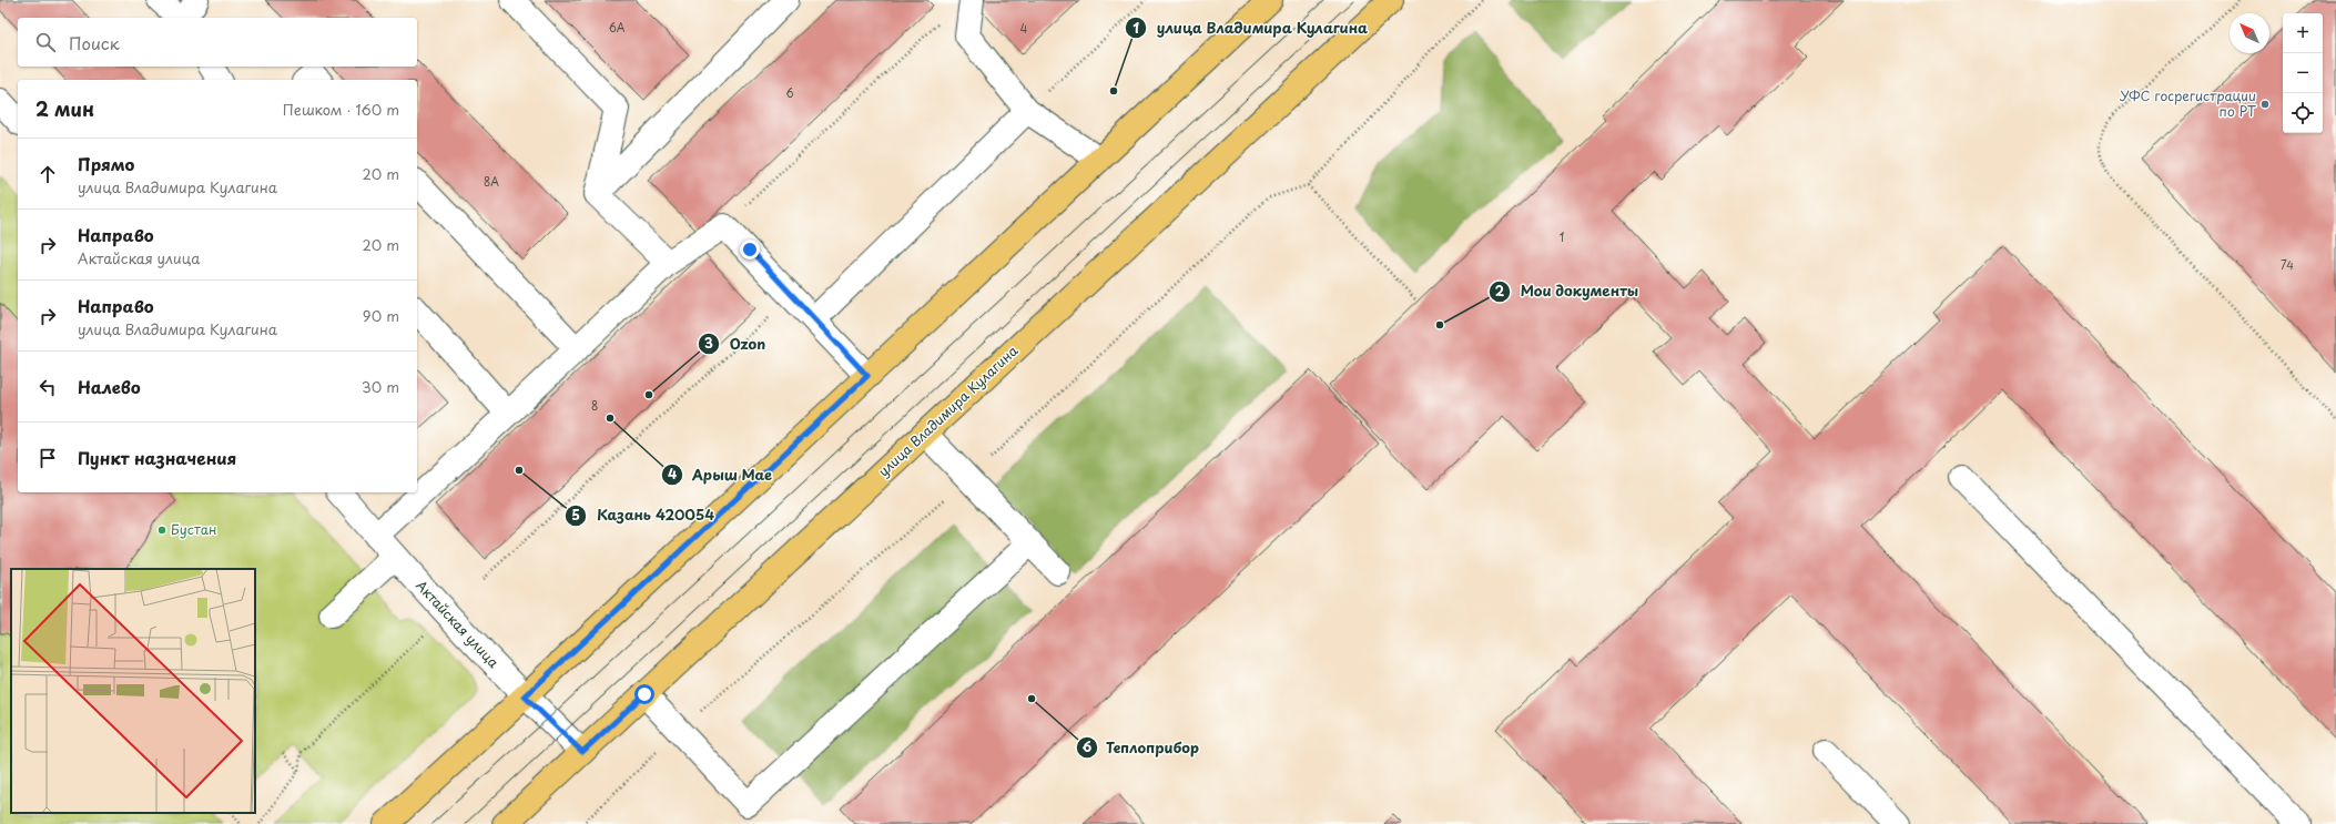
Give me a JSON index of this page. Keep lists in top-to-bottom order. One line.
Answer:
{"streets":{"main road":["улица Владимира Кулагина"],"street":["Актайская улица"]},"crossings":[["улица Владимира Кулагина","Актайская улица"]],"places":["улица Владимира Кулагина","УФС госрегистрации по РТ","Мои документы","Ozon","Арыш Мае","Казань 420054","Бустан","Теплоприбор"],"house_numbers":["6А","4","6","8А","1","74","8"],"north":"top left","page":{"map_buttons":["+","−"],"search":"Поиск","heading":["2 мин","Пешком · 160 m"],"list":[["Прямо","улица Владимира Кулагина","20 m"],["Направо","Актайская улица","20 m"],["Направо","улица Владимира Кулагина","90 m"],["Налево","30 m"],"Пункт назначения"]}}
